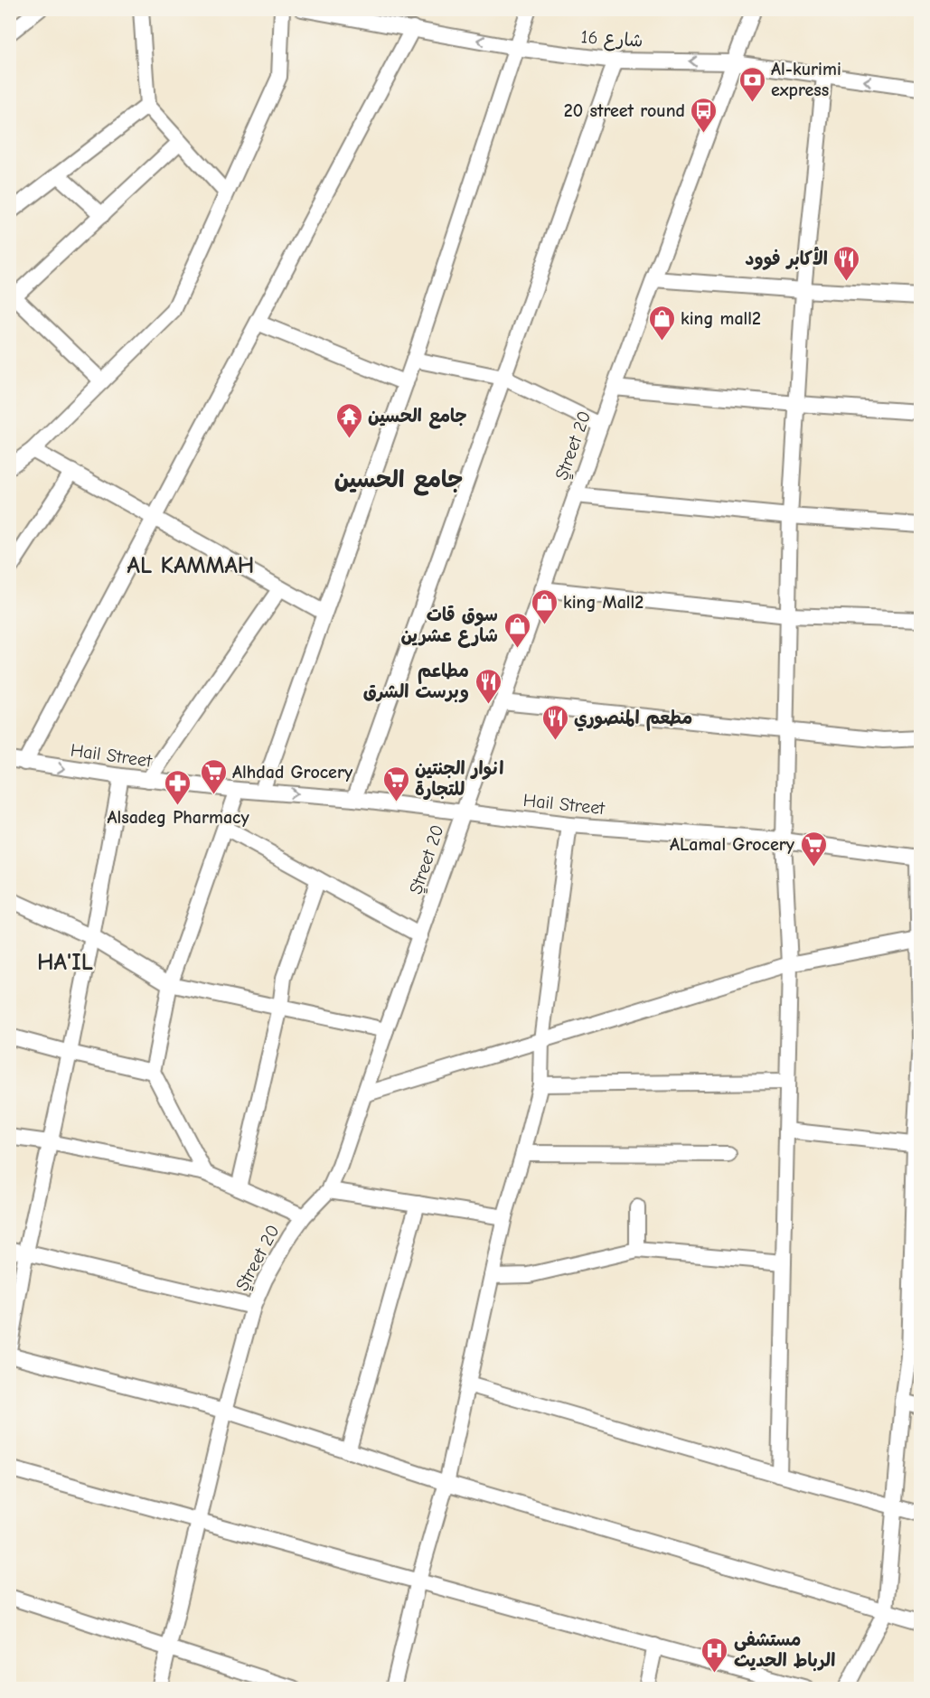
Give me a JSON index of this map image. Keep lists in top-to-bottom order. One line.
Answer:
{"streets":{"street":["شارع 16","ٍStreet 20","Hail Street"]},"crossings":[["شارع 16","ٍStreet 20"],["ٍStreet 20","Hail Street"]],"one_way":["شارع 16"],"districts":["جامع الحسين","AL KAMMAH","HA'IL"],"places":{"bank":["Al-kurimi express"],"bus stop":["20 street round"],"restaurant":["الأكابر فوود","مطاعم وبرست الشرق","مطعم المنصوري"],"shop":["king mall2","king Mall2","سوق قات شارع عشرين"],"temple":["جامع الحسين"],"supermarket":["Alhdad Grocery","انوار الجنتين للتجارة","ALamal Grocery"],"pharmacy":["Alsadeg Pharmacy"],"hospital":["مستشفى الرباط الحديث"]}}
